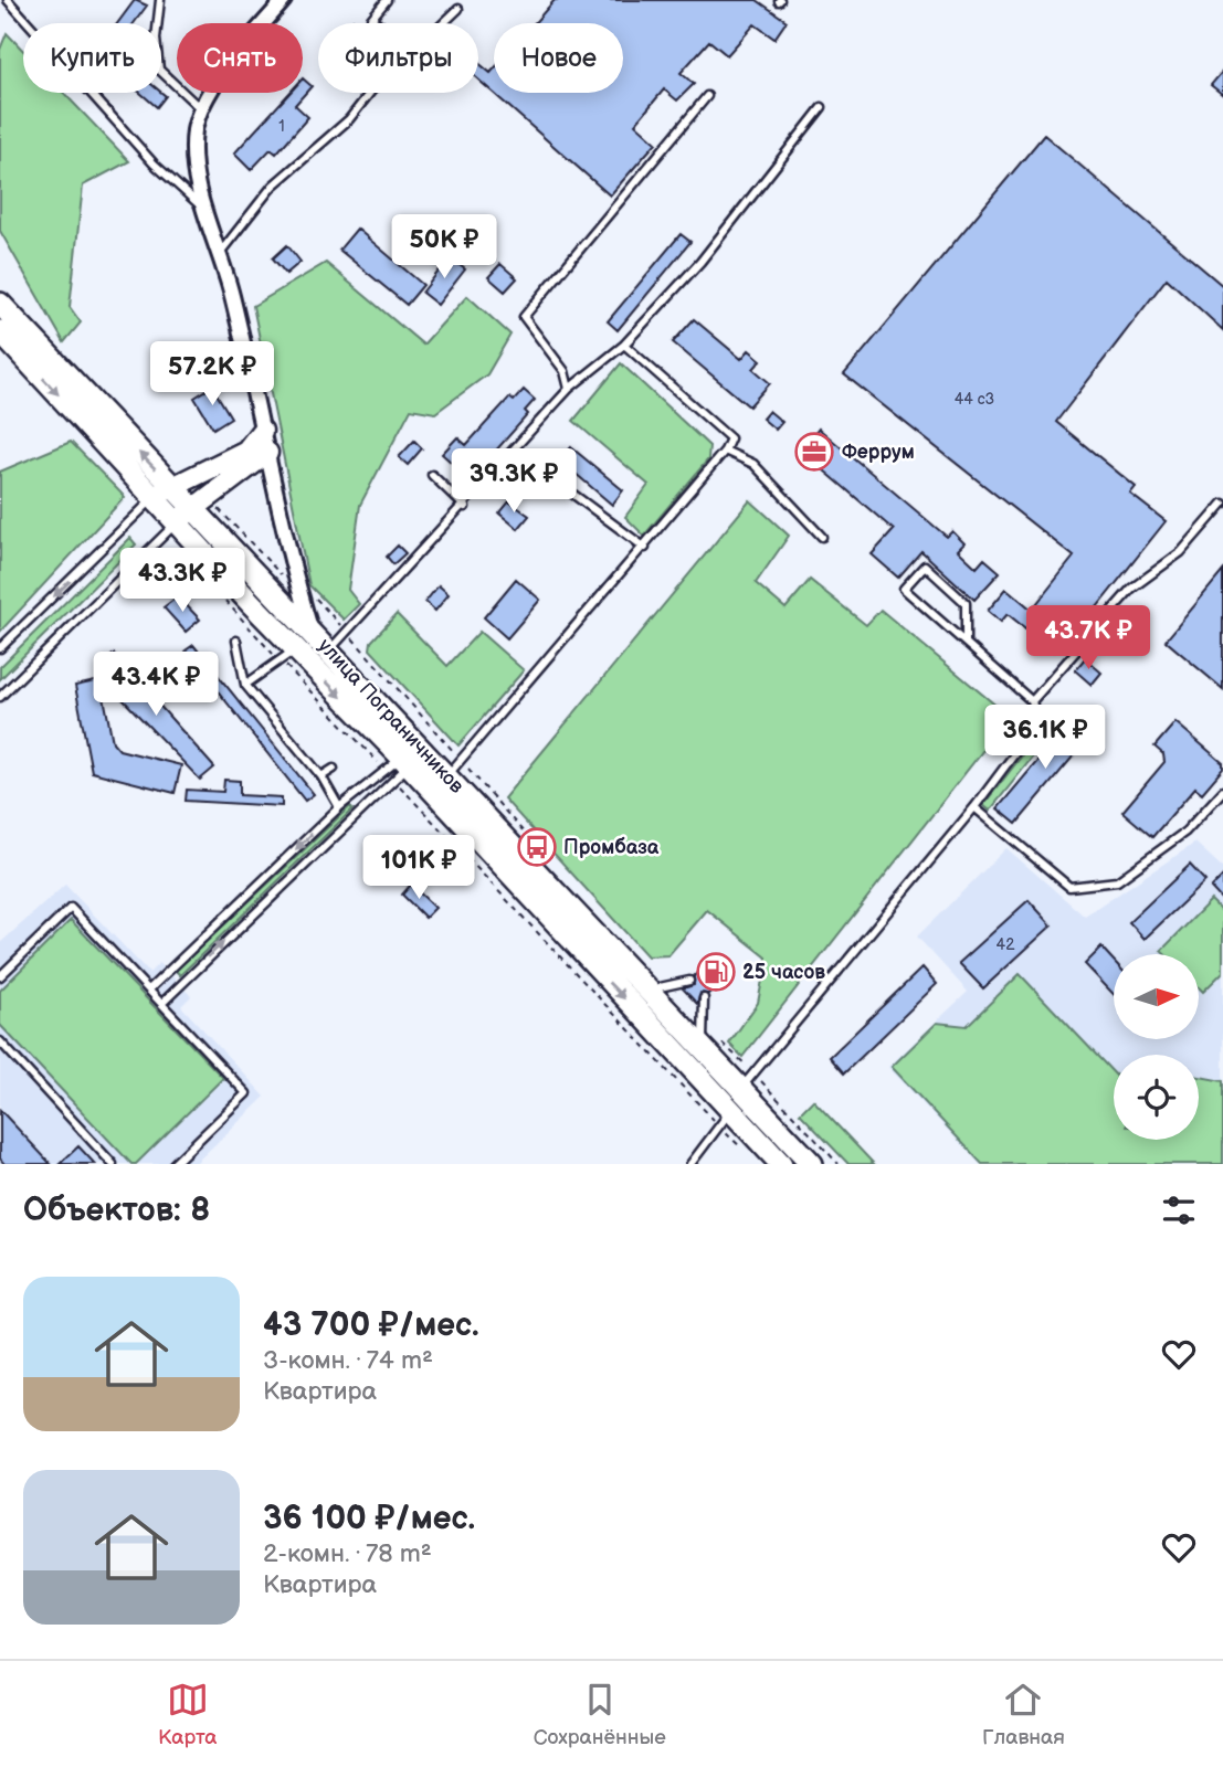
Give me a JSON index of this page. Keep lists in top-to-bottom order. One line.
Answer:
{"streets":{"main road":["улица Пограничников"]},"places":{"office":["Феррум"],"bus stop":["Промбаза"],"fuel station":["25 часов"]},"house_numbers":["1","44 с3","42"],"north":"right","page":{"chip":["Купить","Снять","Фильтры","Новое"],"price":["50K ₽","57.2K ₽","39.3K ₽","43.3K ₽","43.7K ₽","43.4K ₽","36.1K ₽","101K ₽"],"heading":"Объектов: 8","list":[{"name":"43 700 ₽/мес.","note":"3-комн. · 74 m² · Квартира"},{"name":"36 100 ₽/мес.","note":"2-комн. · 78 m² · Квартира"}],"tabs":["Карта","Сохранённые","Главная"]}}
